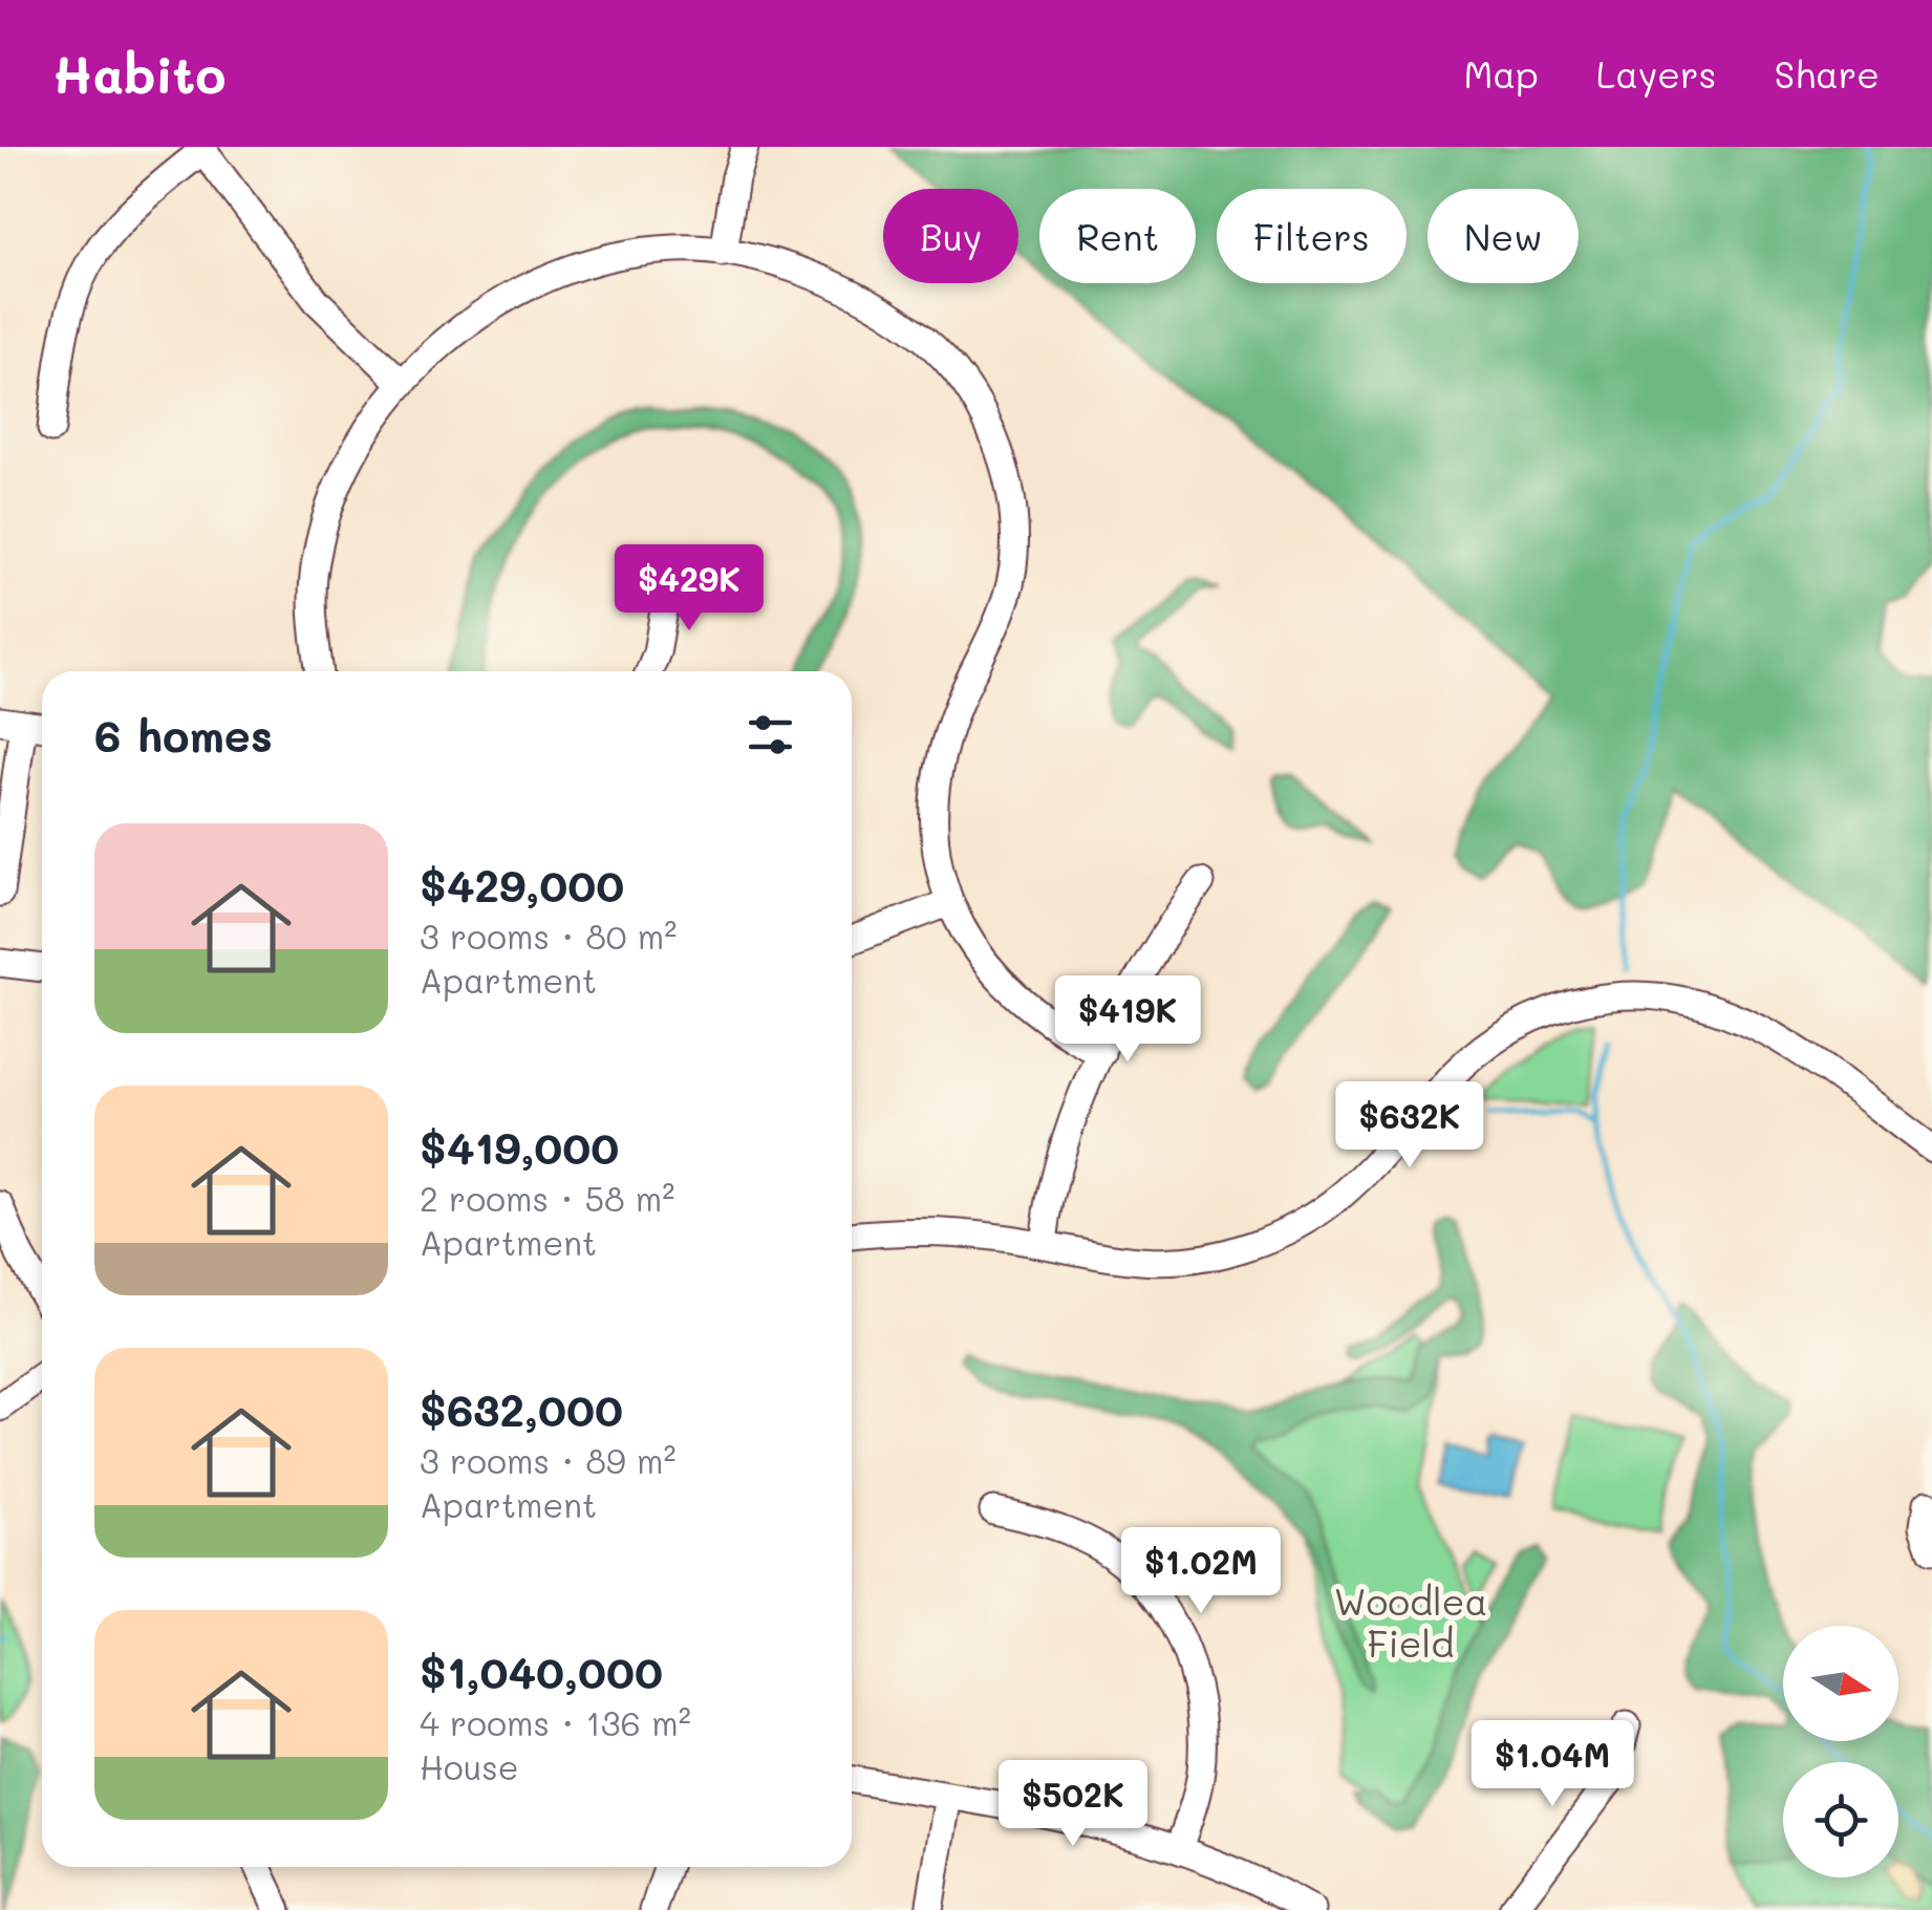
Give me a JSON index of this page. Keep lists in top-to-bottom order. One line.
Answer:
{"parks":["Woodlea Field"],"north":"right","page":{"header":"Habito","nav":["Map","Layers","Share"],"chip":["Buy","Rent","Filters","New"],"price":["$429K","$419K","$632K","$1.02M","$1.04M","$502K"],"heading":"6 homes","list":[{"name":"$429,000","note":"3 rooms · 80 m² · Apartment"},{"name":"$419,000","note":"2 rooms · 58 m² · Apartment"},{"name":"$632,000","note":"3 rooms · 89 m² · Apartment"},{"name":"$1,040,000","note":"4 rooms · 136 m² · House"}]}}
